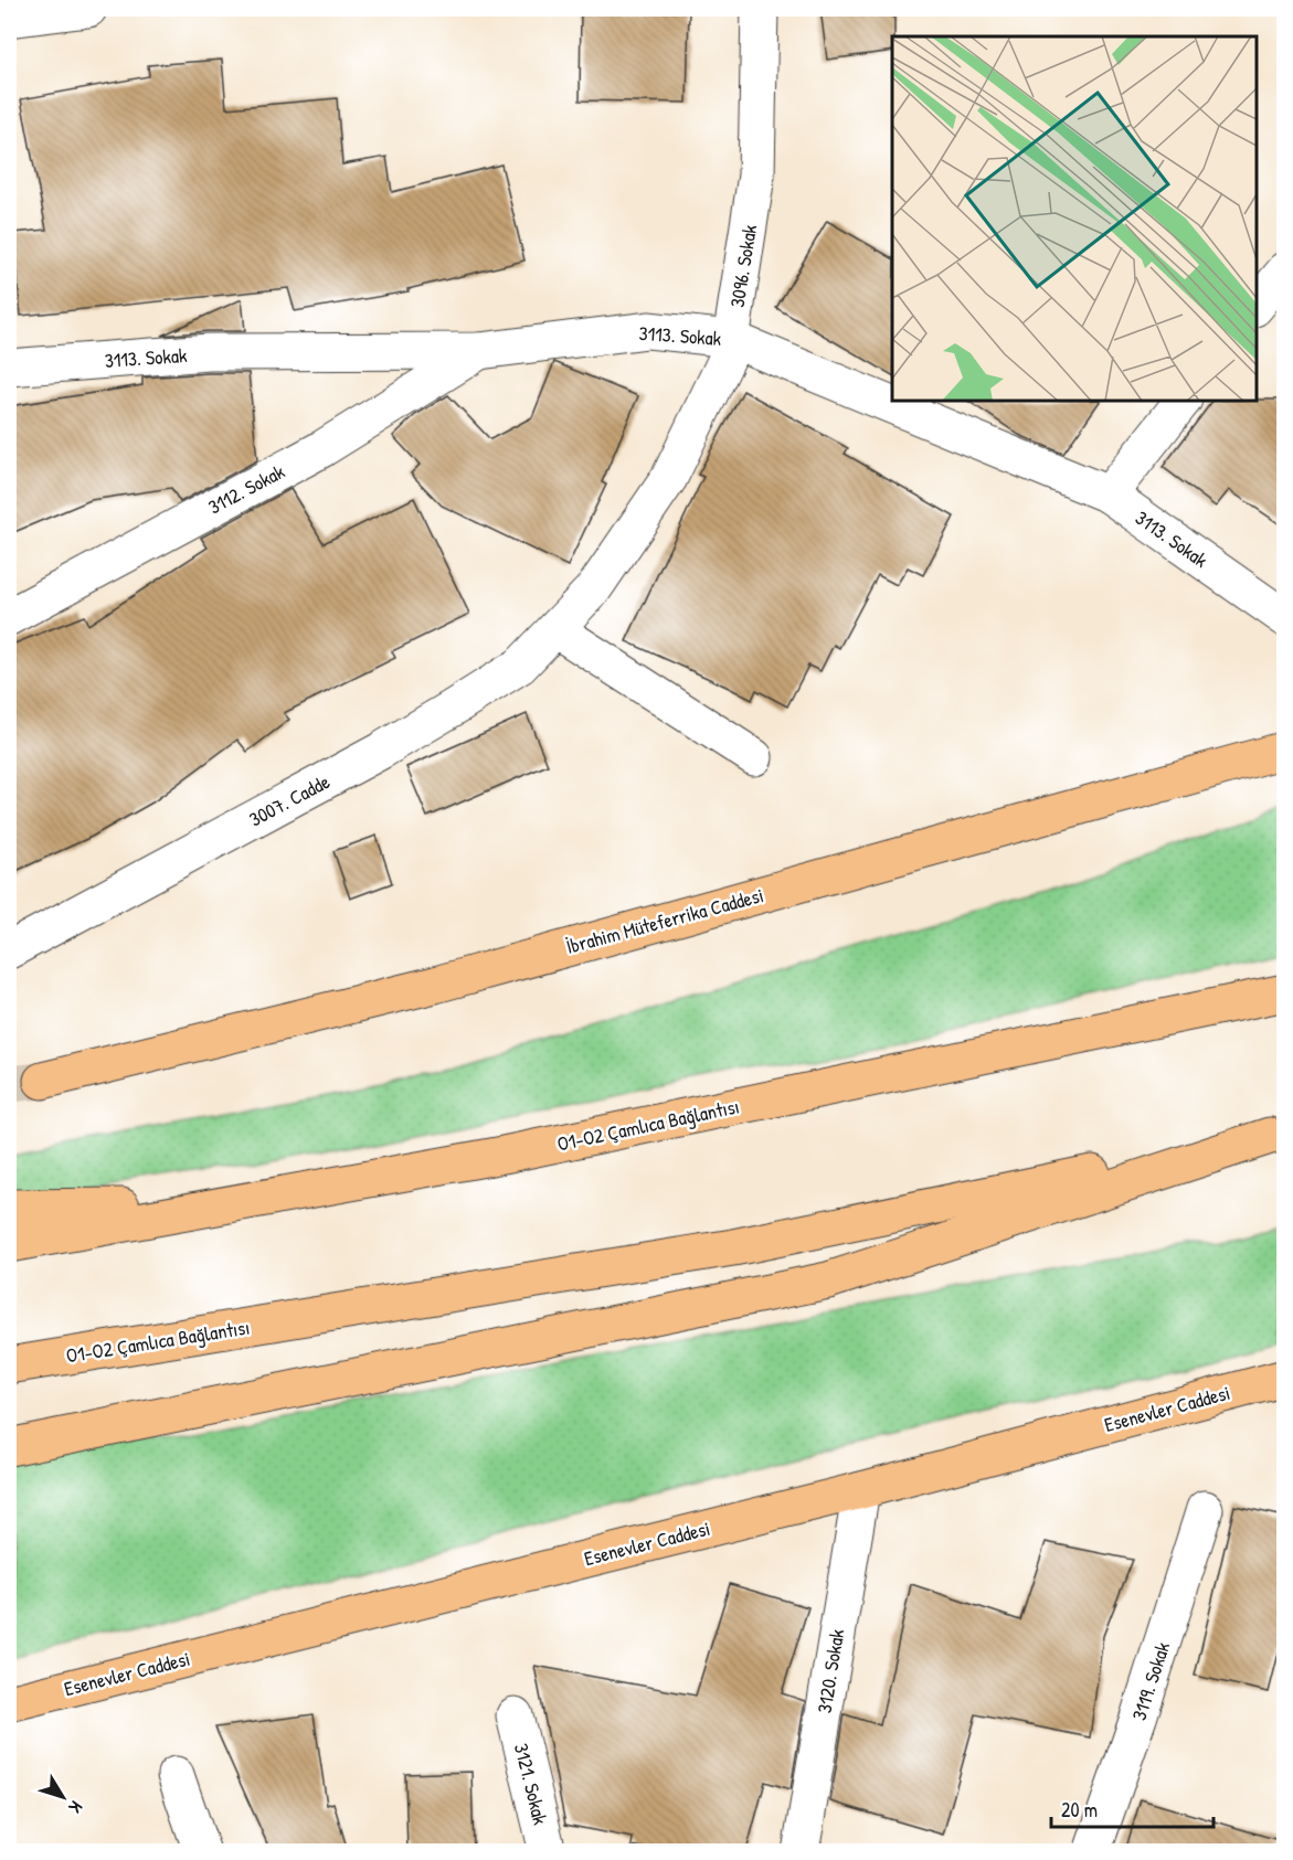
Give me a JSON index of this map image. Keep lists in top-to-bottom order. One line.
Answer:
{"streets":{"main road":["İbrahim Müteferrika Caddesi","O1-O2 Çamlıca Bağlantısı","Esenevler Caddesi"],"street":["3096. Sokak","3113. Sokak","3112. Sokak","3007. Cadde","3120. Sokak","3119. Sokak","3121. Sokak"]},"crossings":[["3096. Sokak","3113. Sokak"],["3096. Sokak","3007. Cadde"],["3113. Sokak","3112. Sokak"],["Esenevler Caddesi","3120. Sokak"]],"scale_bar":"20 m","north":"bottom right"}
